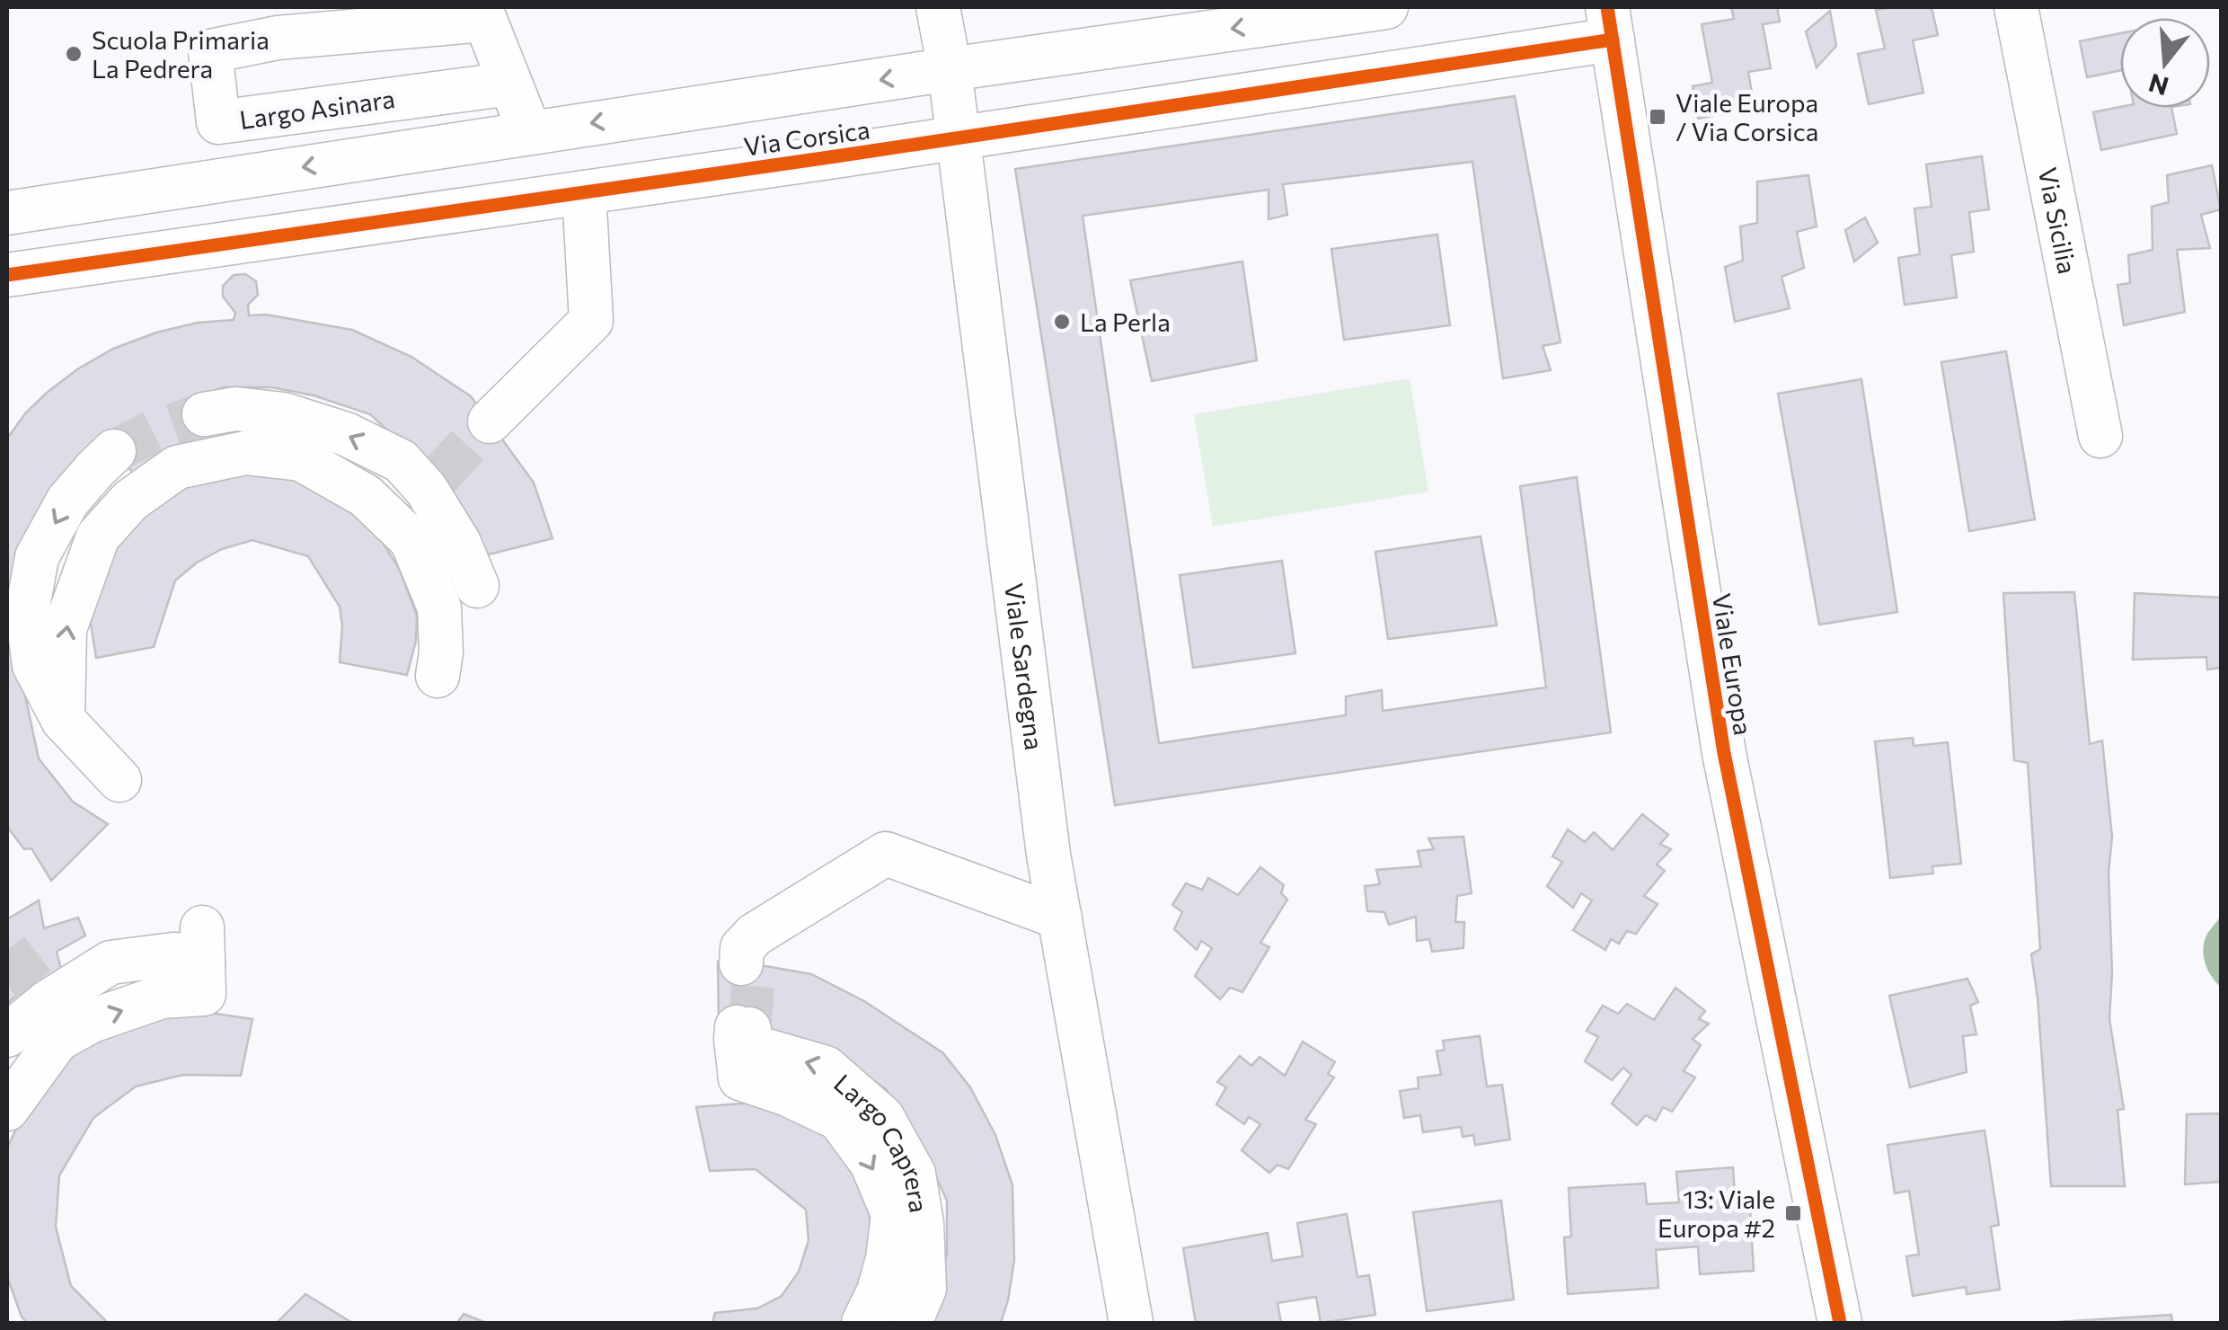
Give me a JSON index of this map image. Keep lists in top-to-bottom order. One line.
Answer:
{"streets":{"street":["Largo Asinara","Via Corsica","Via Sicilia","Viale Europa","Viale Sardegna","Largo Caprera"]},"crossings":[["Largo Asinara","Via Corsica"],["Via Corsica","Viale Europa"],["Via Corsica","Viale Sardegna"]],"places":{"other":["Scuola Primaria La Pedrera","La Perla"],"transit":["Viale Europa / Via Corsica","13: Viale Europa #2"]},"north":"bottom"}
